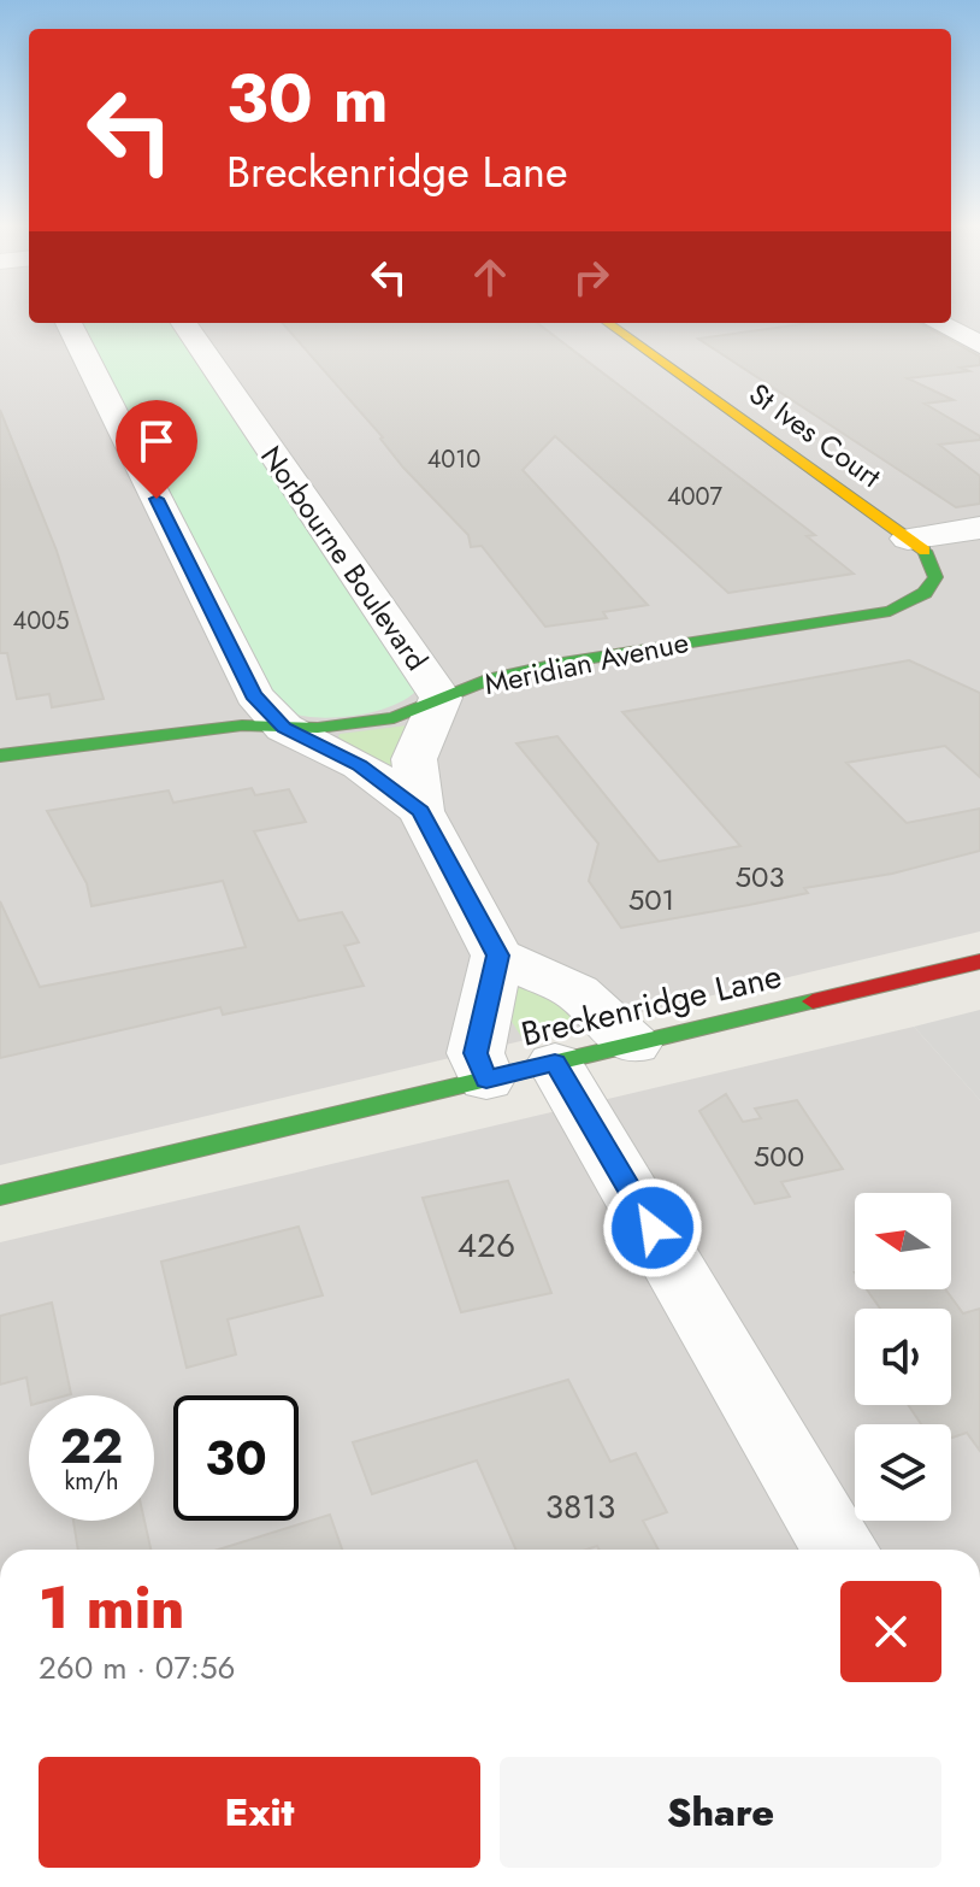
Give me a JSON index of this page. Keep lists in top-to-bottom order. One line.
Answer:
{"streets":{"street":["St Ives Court","Norbourne Boulevard","Meridian Avenue","Breckenridge Lane"]},"crossings":[["St Ives Court","Meridian Avenue"],["Norbourne Boulevard","Meridian Avenue"]],"house_numbers":["4010","4007","4005","503","501","500","426","3813"],"north":"left","page":{"turn":["30 m","Breckenridge Lane"],"speed":"22 km/h","limit":"30","heading":["1 min","260 m · 07:56"],"buttons":["Exit","Share"]}}
